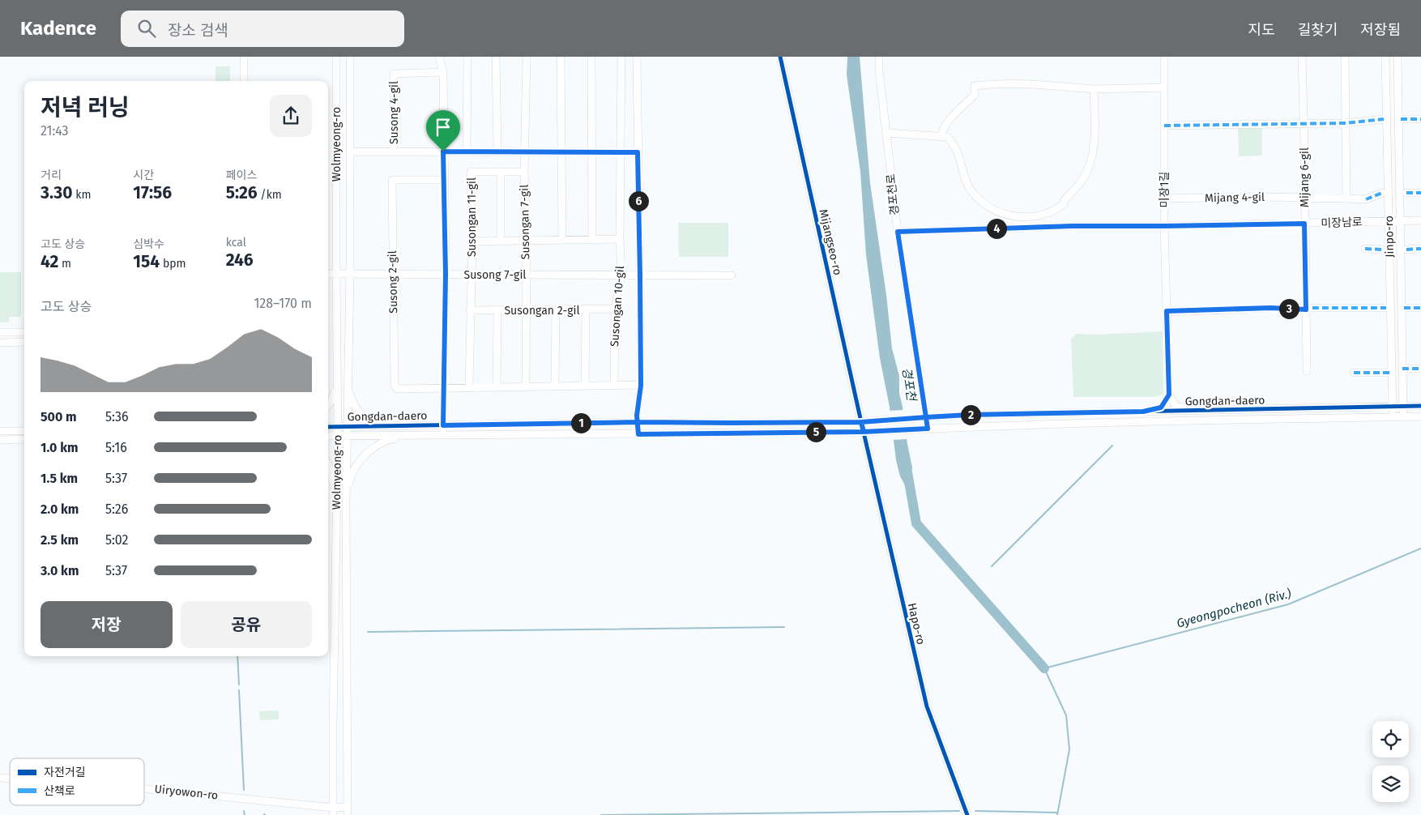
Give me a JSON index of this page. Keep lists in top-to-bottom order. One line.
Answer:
{"streets":{"street":["Susong 4-gil","Wolmyeong-ro","Mijang 6-gil","미장1길","경포천로","Mijang 4-gil","Susongan 11-gil","Susongan 7-gil","미장남로","Jinpo-ro","Mijangseo-ro","Susong 7-gil","Susong 2-gil","Susongan 10-gil","Susongan 2-gil","Gongdan-daero","Hapo-ro","Uiryowon-ro"]},"crossings":[["Wolmyeong-ro","Susong 7-gil"],["Wolmyeong-ro","Gongdan-daero"],["Wolmyeong-ro","Uiryowon-ro"],["Mijang 6-gil","Mijang 4-gil"],["Mijang 6-gil","미장남로"],["미장1길","Mijang 4-gil"],["미장1길","미장남로"],["경포천로","미장남로"],["경포천로","Gongdan-daero"],["Susongan 11-gil","Susongan 7-gil"],["Susongan 11-gil","Susong 7-gil"],["Susongan 11-gil","Susongan 2-gil"],["Susongan 7-gil","Susong 7-gil"],["Susongan 7-gil","Susongan 2-gil"],["미장남로","Jinpo-ro"],["Jinpo-ro","Gongdan-daero"],["Mijangseo-ro","Gongdan-daero"],["Mijangseo-ro","Hapo-ro"],["Susong 7-gil","Susong 2-gil"],["Susong 7-gil","Susongan 10-gil"],["Susongan 10-gil","Susongan 2-gil"],["Gongdan-daero","Hapo-ro"]],"water":["경포천","Gyeongpocheon (Riv.)"],"legend":["자전거길","산책로"],"page":{"header":"Kadence","search":"장소 검색","nav":["지도","길찾기","저장됨"],"heading":["저녁 러닝","21:43"],"stats":[["거리","3.30 km"],["시간","17:56"],["페이스","5:26 /km"],["고도 상승","42 m"],["심박수","154 bpm"],["kcal","246"]],"pins":["6","4","3","2","1","5"],"chart":["고도 상승","128–170 m"],"list":[{"name":"500 m","note":"5:36"},{"name":"1.0 km","note":"5:16"},{"name":"1.5 km","note":"5:37"},{"name":"2.0 km","note":"5:26"},{"name":"2.5 km","note":"5:02"},{"name":"3.0 km","note":"5:37"}],"buttons":["저장","공유"]}}
